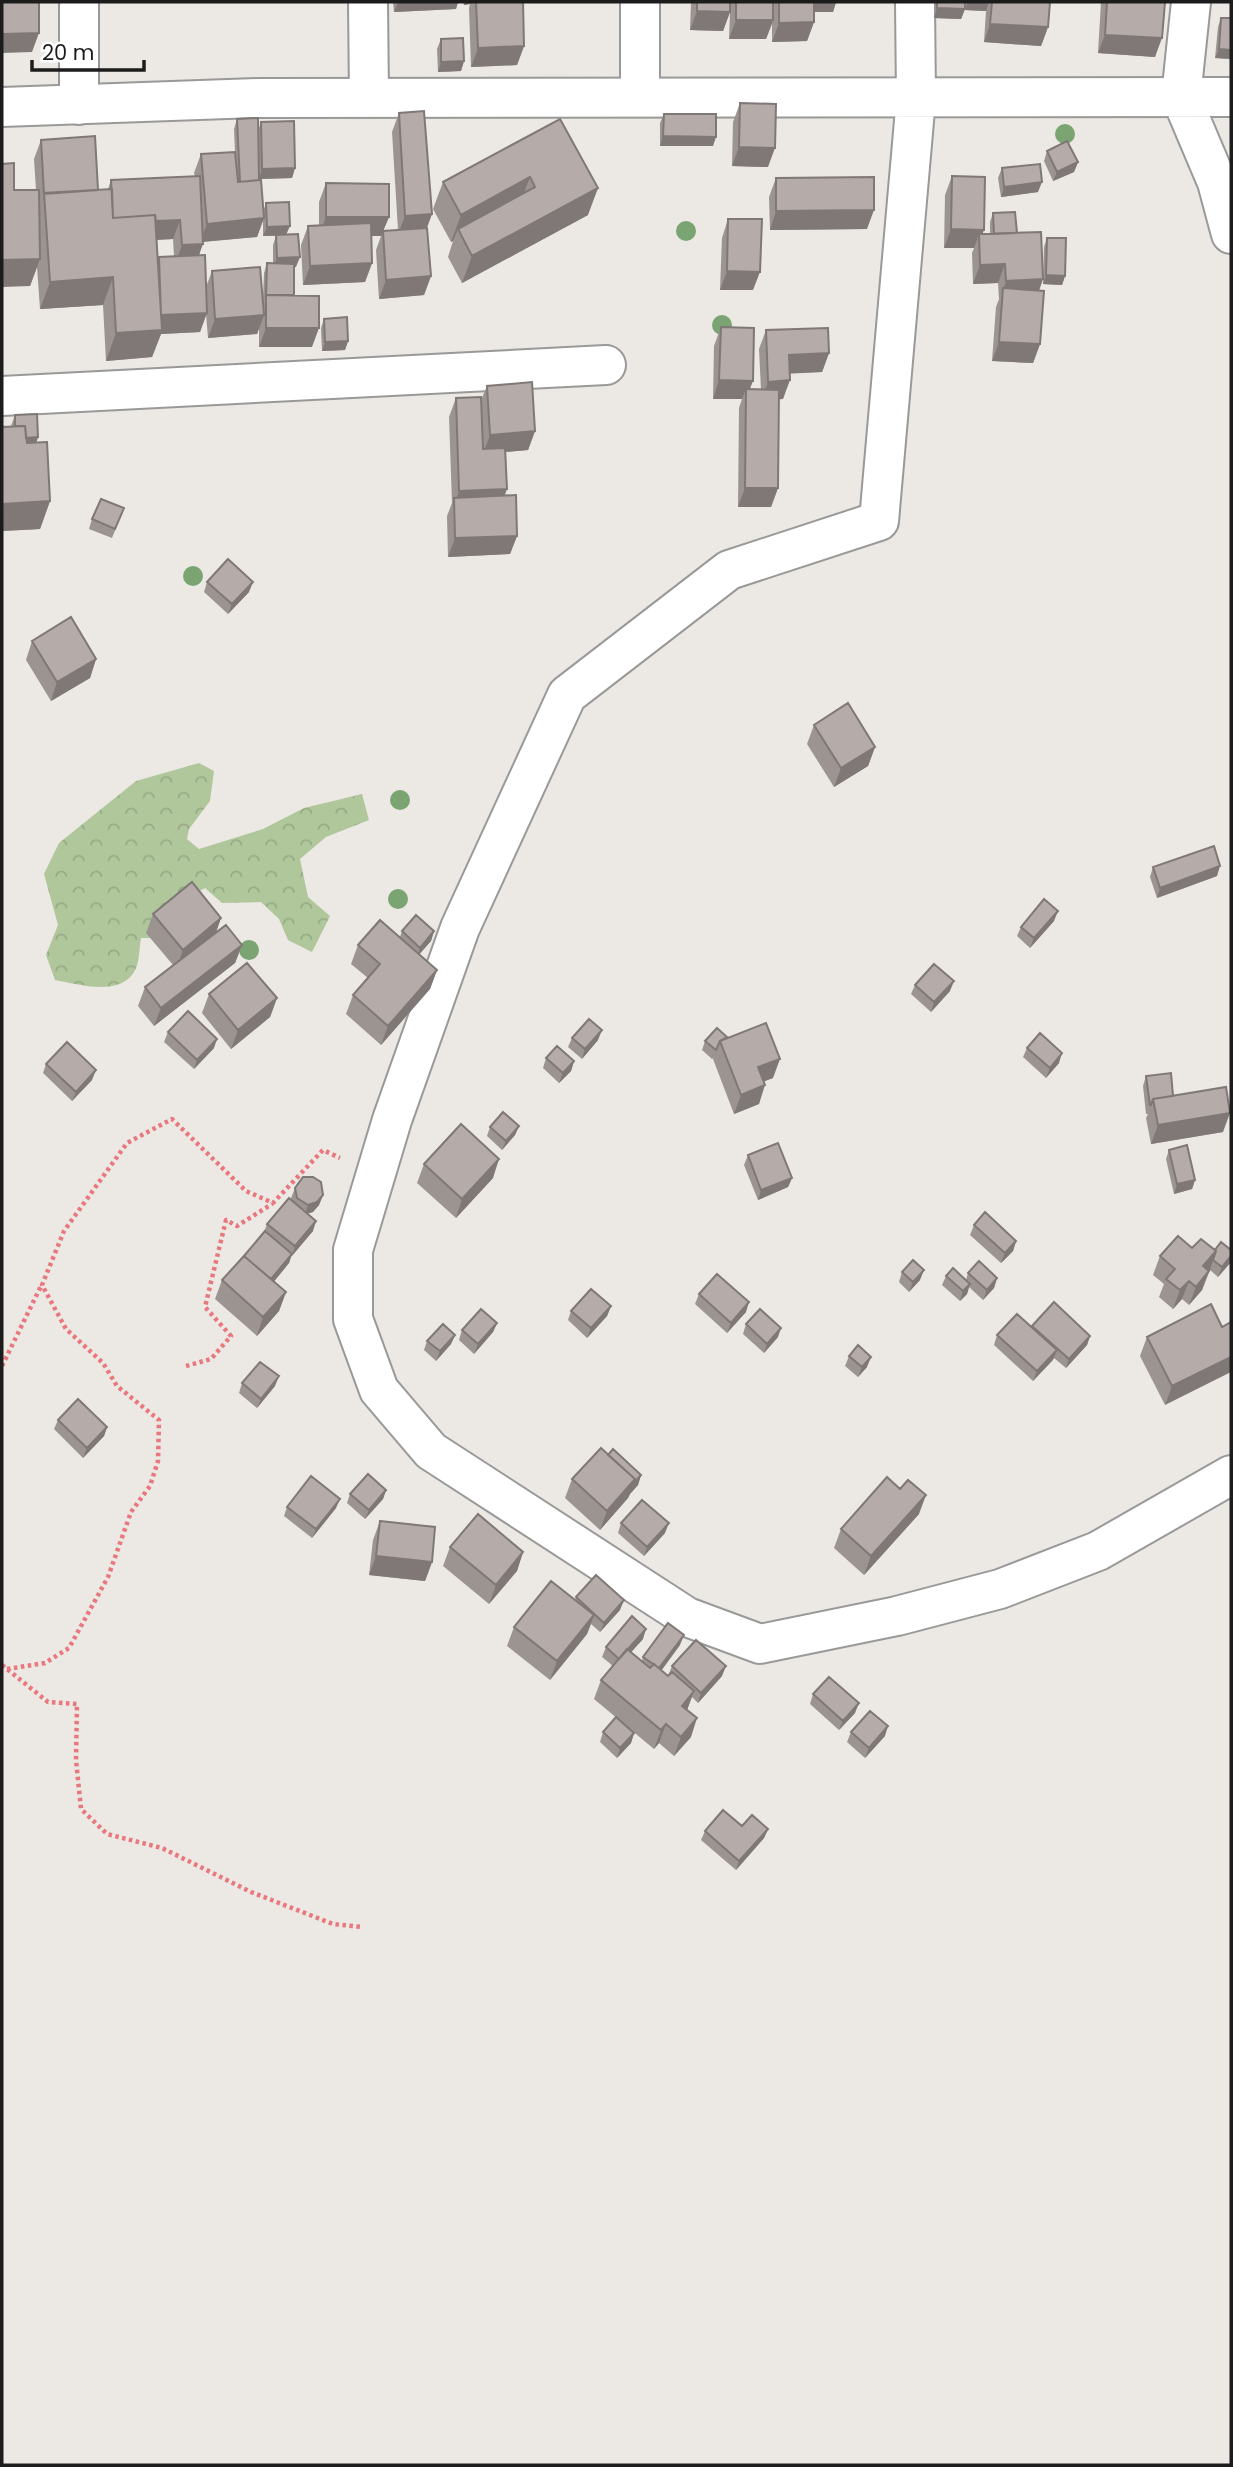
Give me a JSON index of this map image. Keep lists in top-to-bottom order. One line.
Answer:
{"scale_bar":"20 m"}
